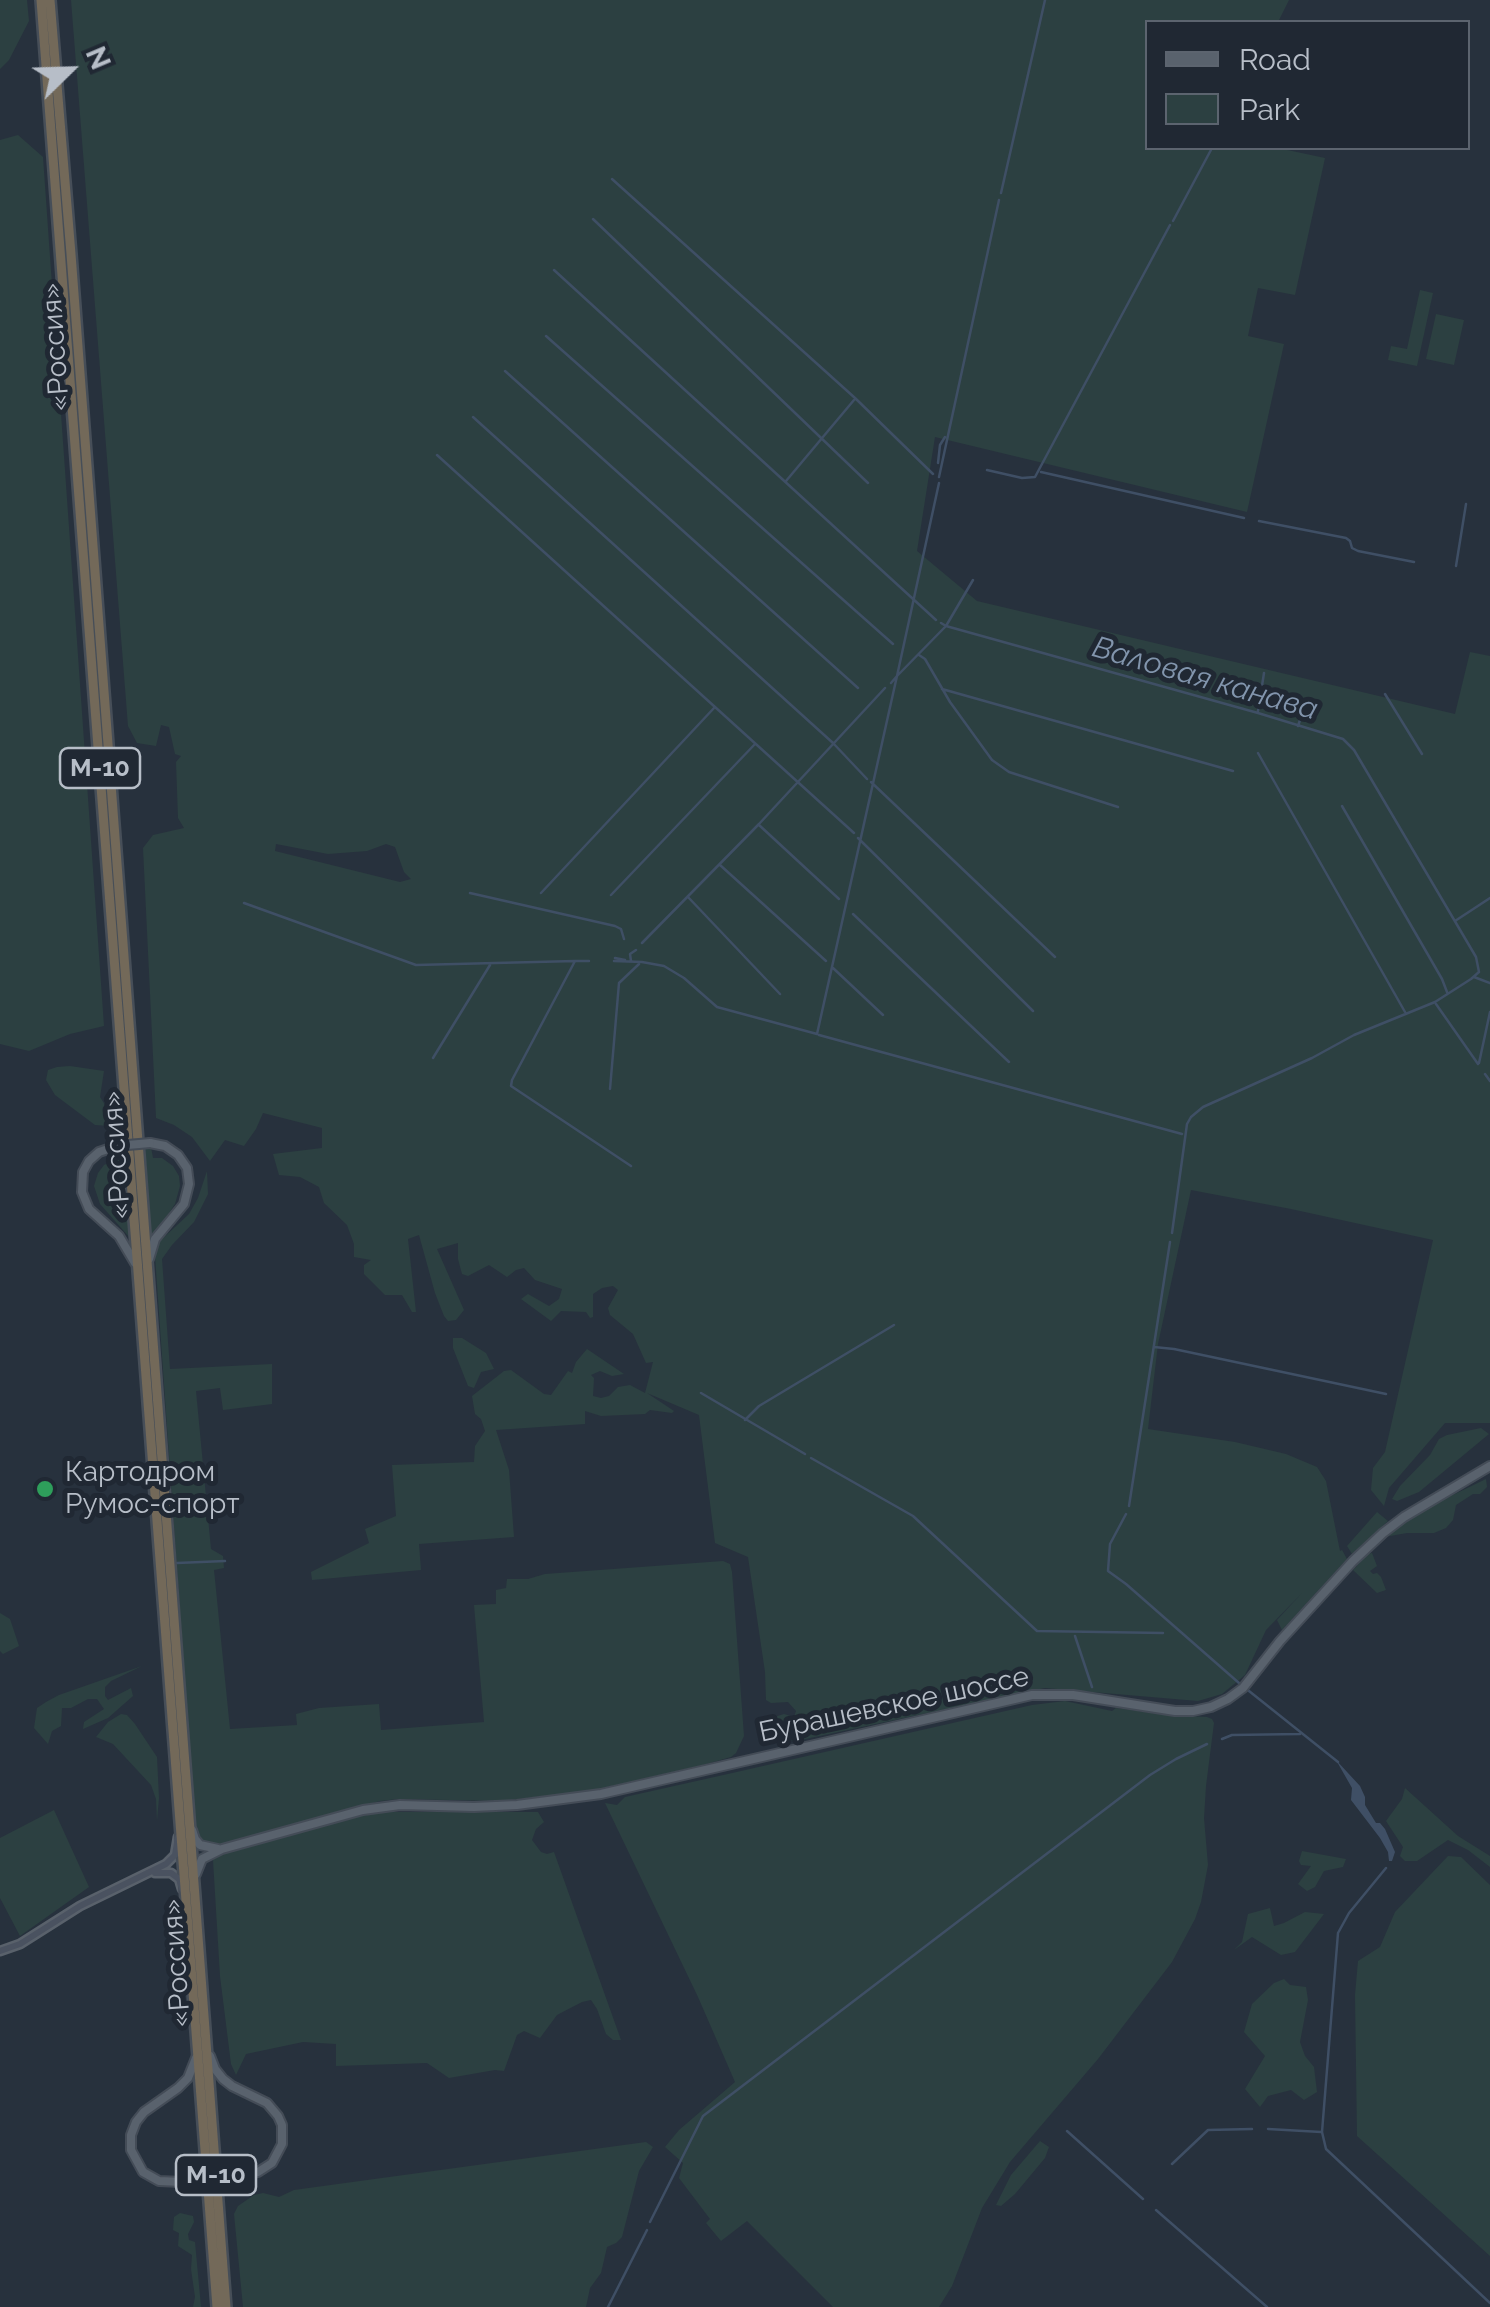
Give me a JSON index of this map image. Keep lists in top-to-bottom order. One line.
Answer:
{"streets":{"highway":["«Россия»","М-10"],"main road":["Бурашевское шоссе"]},"water":["Валовая канава"],"places":["Картодром Румос-спорт"],"legend":["Road","Park"],"north":"top right"}
